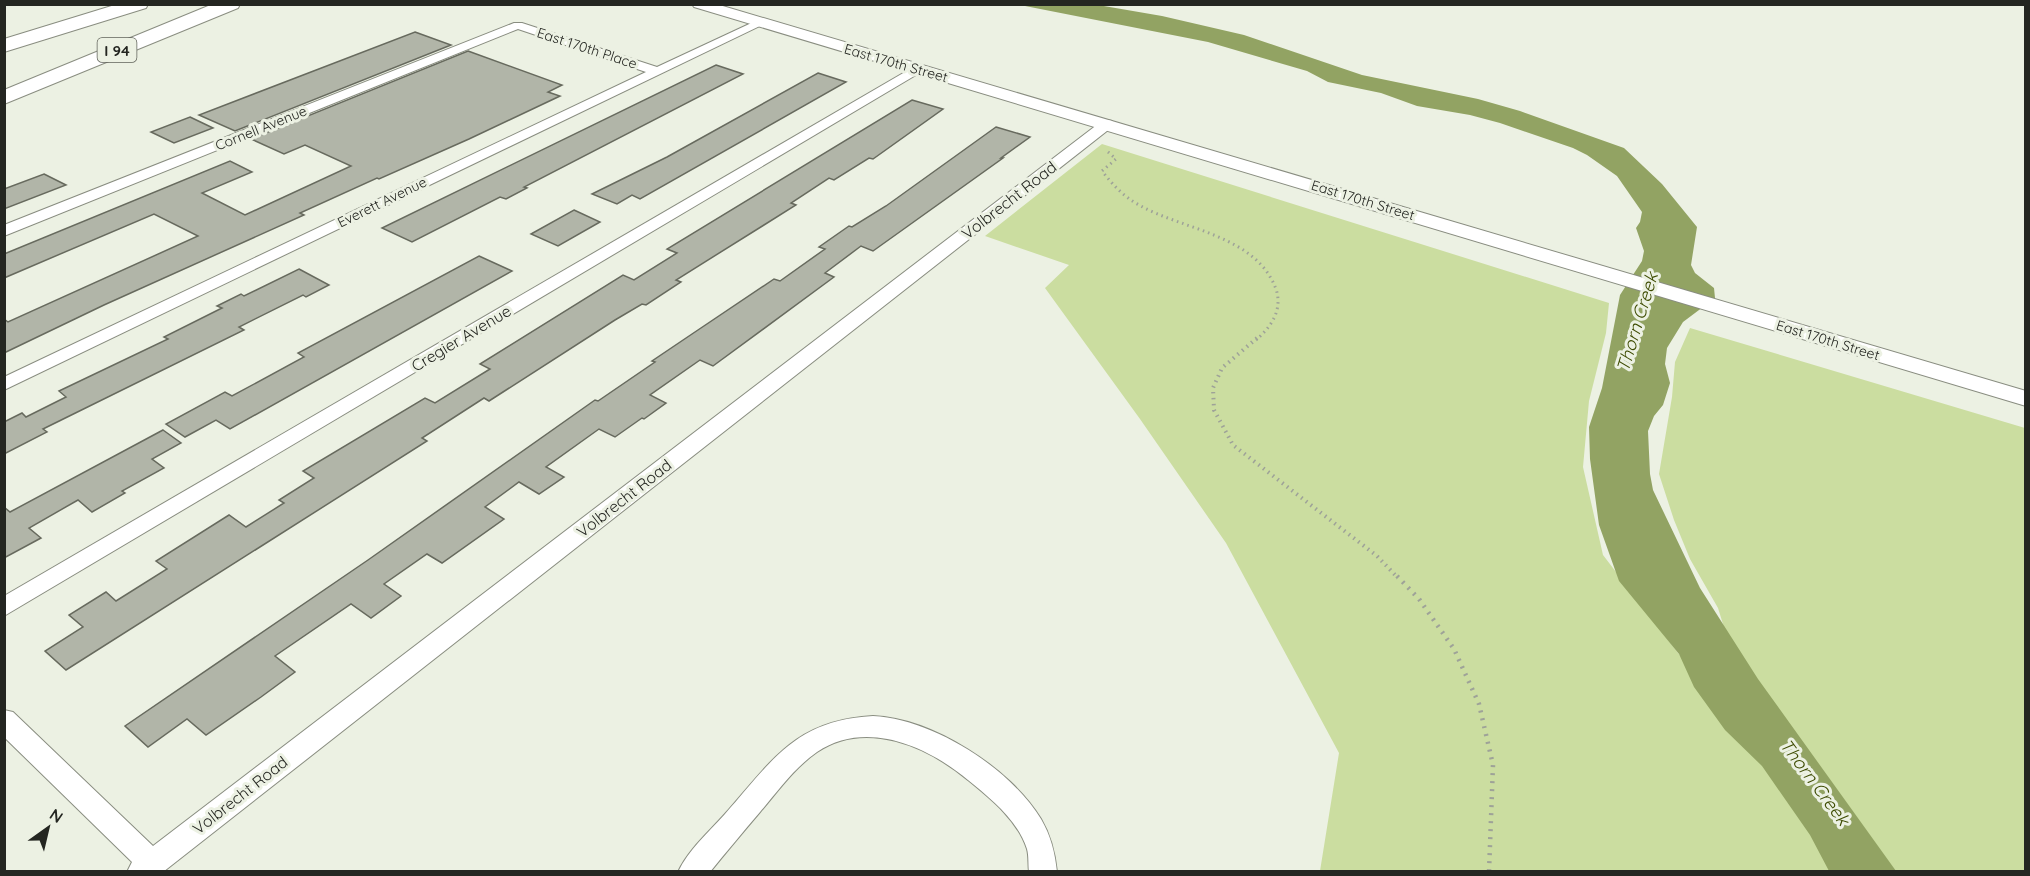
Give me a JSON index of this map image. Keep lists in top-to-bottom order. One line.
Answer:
{"streets":{"highway":["I 94"],"street":["East 170th Place","East 170th Street","Cornell Avenue","Volbrecht Road","Everett Avenue","Cregier Avenue"]},"crossings":[["East 170th Place","Cornell Avenue"],["East 170th Place","Everett Avenue"],["East 170th Street","Volbrecht Road"],["East 170th Street","Everett Avenue"],["East 170th Street","Cregier Avenue"]],"water":["Thorn Creek"],"north":"top right"}
